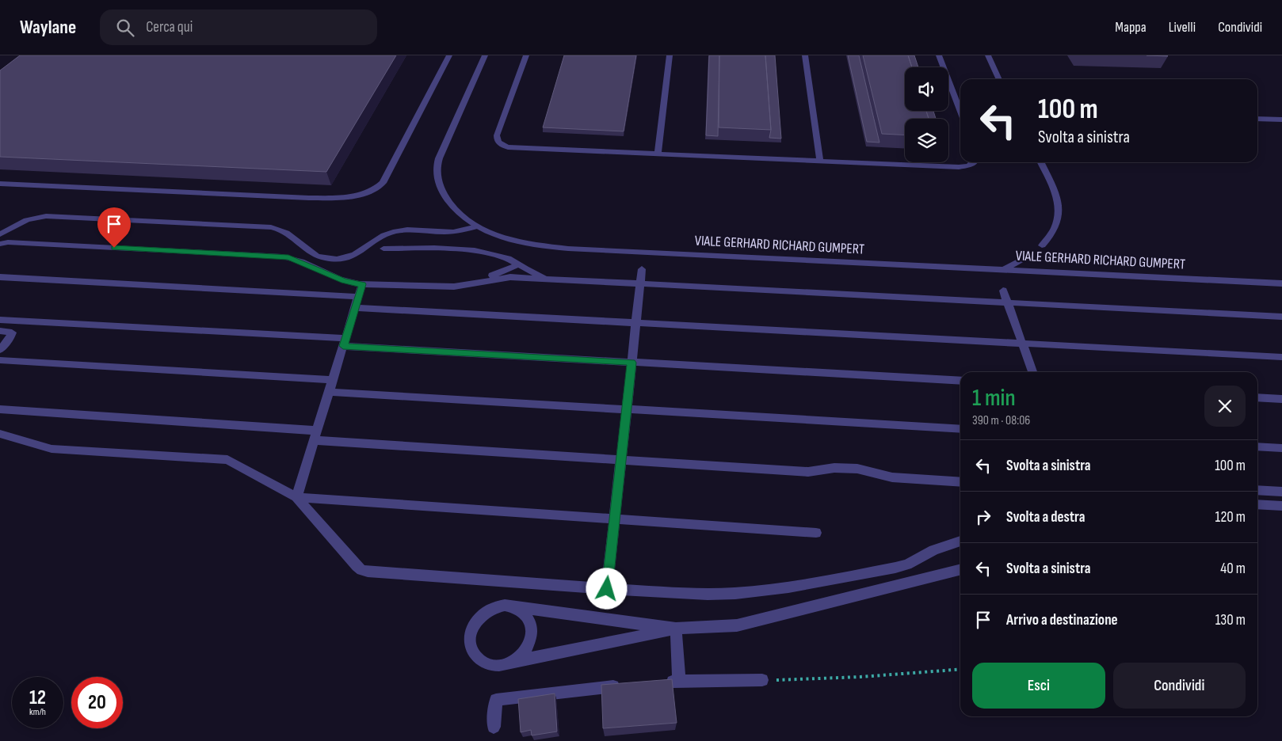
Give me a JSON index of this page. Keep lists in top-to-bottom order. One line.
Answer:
{"streets":{"street":["VIALE GERHARD RICHARD GUMPERT"]},"page":{"header":"Waylane","search":"Cerca qui","nav":["Mappa","Livelli","Condividi"],"turn":["100 m","Svolta a sinistra"],"heading":["1 min","390 m · 08:06"],"list":[{"name":"Svolta a sinistra","value":"100 m"},{"name":"Svolta a destra","value":"120 m"},{"name":"Svolta a sinistra","value":"40 m"},{"name":"Arrivo a destinazione","value":"130 m"}],"buttons":["Esci","Condividi"],"speed":"12 km/h","limit":"20"}}
